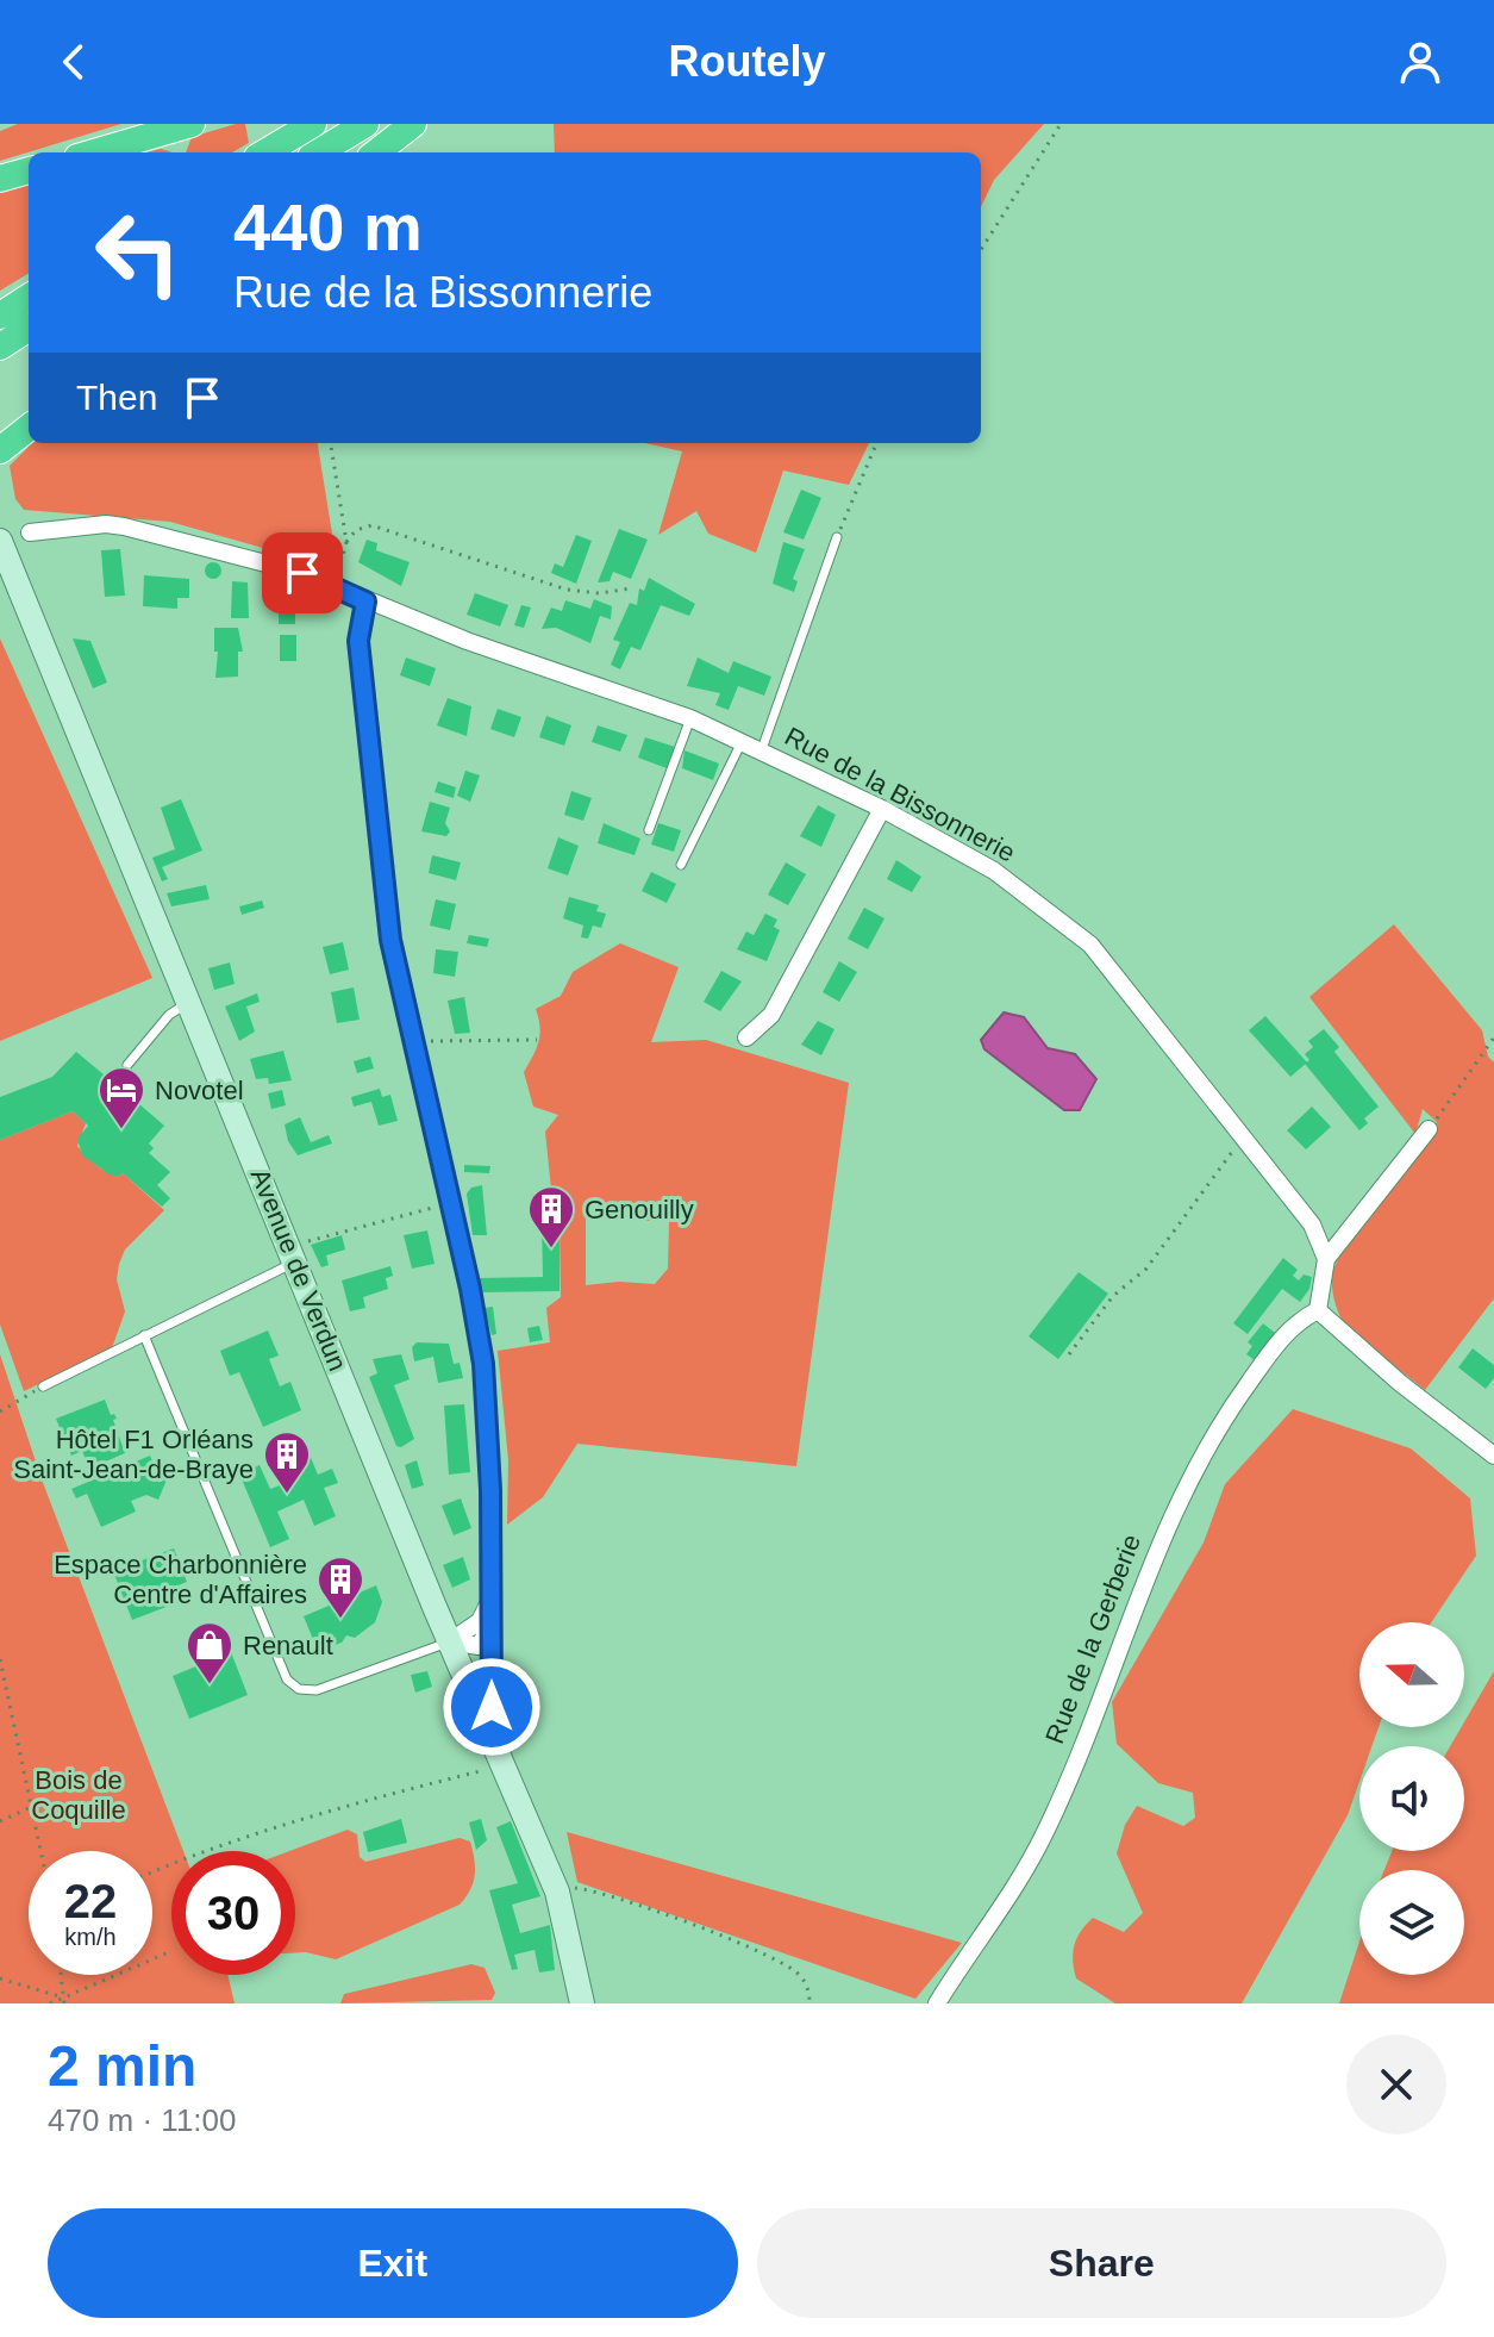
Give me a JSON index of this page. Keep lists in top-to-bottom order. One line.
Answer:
{"streets":{"main road":["Avenue de Verdun"],"street":["Rue de la Bissonnerie","Rue de la Gerberie"]},"parks":["Bois de Coquille"],"places":{"hotel":["Novotel"],"building":["Genouilly","Hôtel F1 Orléans Saint-Jean-de-Braye","Espace Charbonnière Centre d'Affaires"],"shop":["Renault"]},"north":"left","page":{"header":"Routely","turn":["440 m","Rue de la Bissonnerie"],"then":"Then","speed":"22 km/h","limit":"30","heading":["2 min","470 m · 11:00"],"buttons":["Exit","Share"]}}
